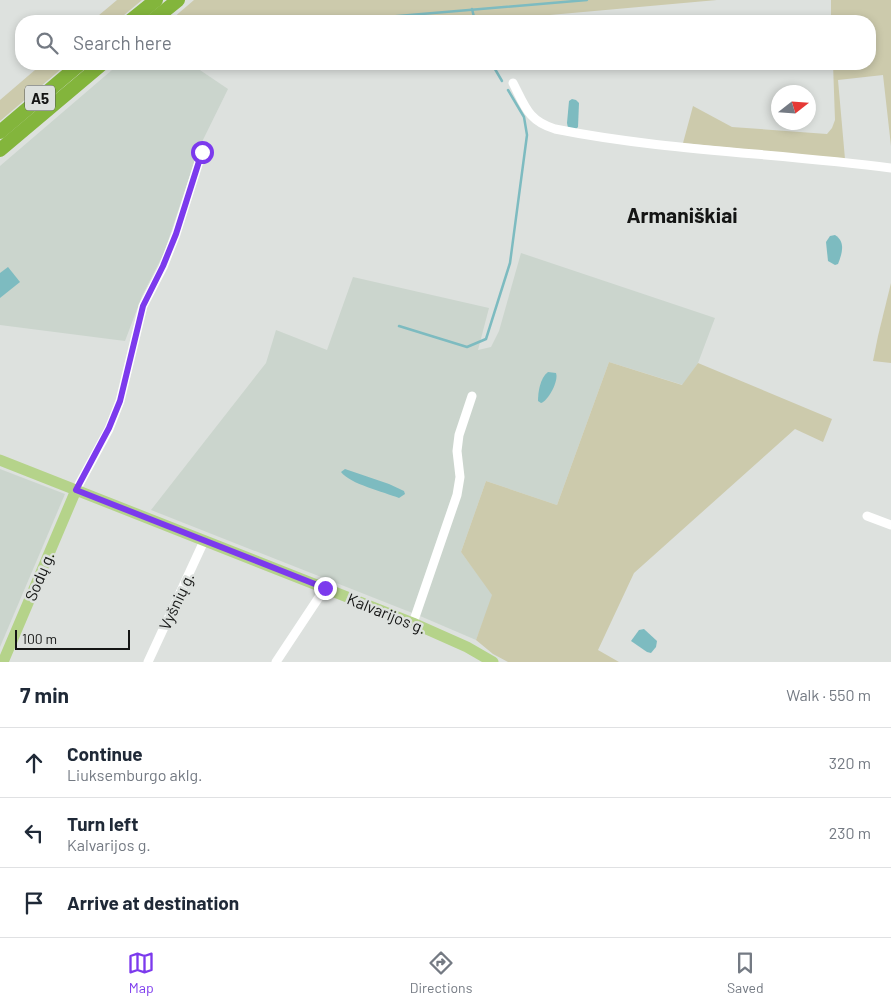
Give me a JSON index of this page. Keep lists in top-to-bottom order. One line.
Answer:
{"streets":{"highway":["A5"],"main road":["Sodų g.","Kalvarijos g."],"street":["Vyšnių g."]},"crossings":[["Sodų g.","Kalvarijos g."],["Vyšnių g.","Kalvarijos g."]],"districts":["Armaniškiai"],"scale_bar":"100 m","north":"right","page":{"search":"Search here","scale":"100 m","heading":["7 min","Walk · 550 m"],"list":[["Continue","Liuksemburgo aklg.","320 m"],["Turn left","Kalvarijos g.","230 m"],"Arrive at destination"],"nav":["Map","Directions","Saved"]}}
